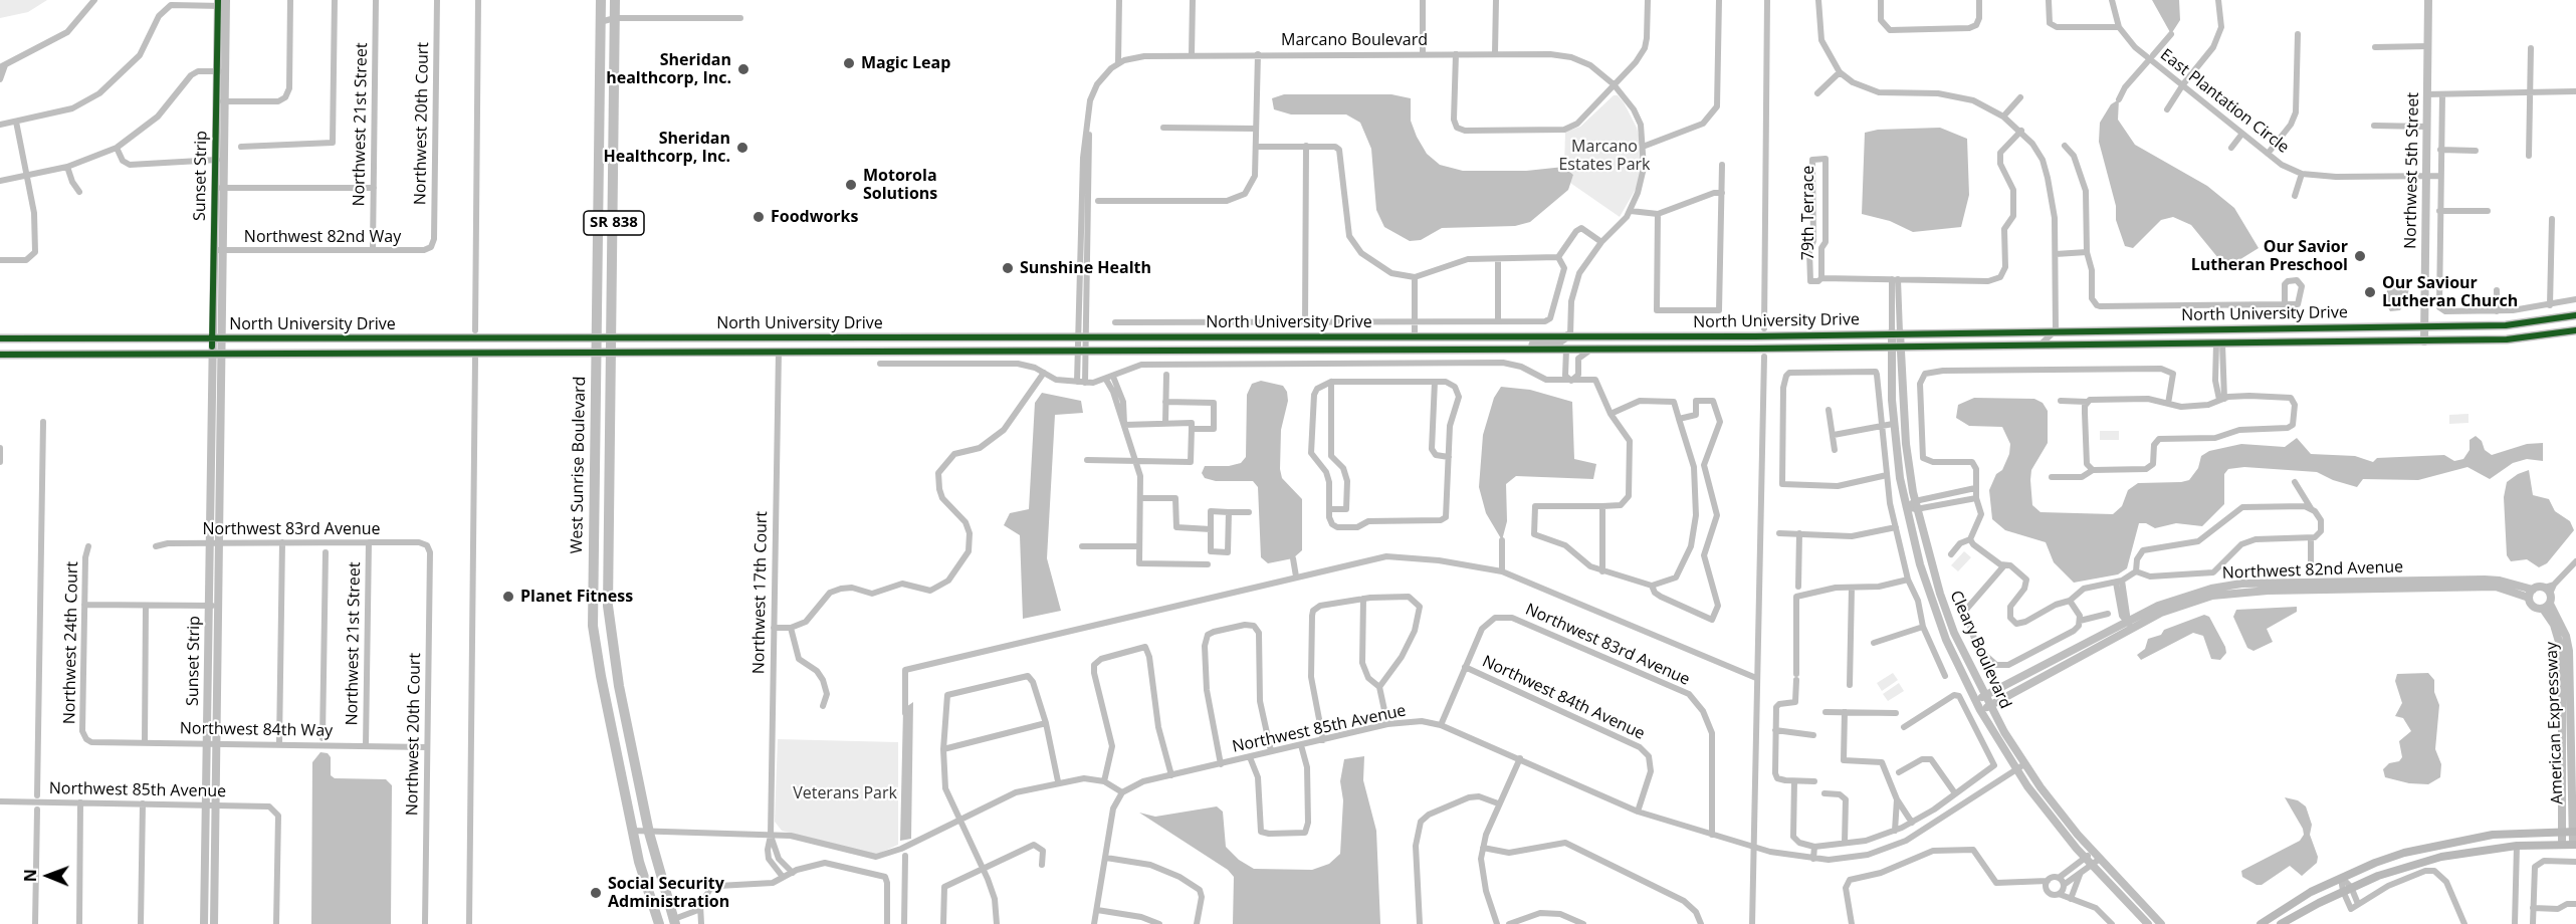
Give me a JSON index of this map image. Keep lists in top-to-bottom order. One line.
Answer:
{"streets":{"highway":["SR 838","West Sunrise Boulevard"],"main road":["North University Drive"],"street":["Marcano Boulevard","East Plantation Circle","Northwest 20th Court","Northwest 21st Street","Northwest 5th Street","Sunset Strip","79th Terrace","Northwest 82nd Way","Northwest 83rd Avenue","Northwest 82nd Avenue","Northwest 17th Court","Northwest 24th Court","Cleary Boulevard","Northwest 84th Avenue","American Expressway","Northwest 85th Avenue","Northwest 84th Way"]},"crossings":[["East Plantation Circle","Northwest 5th Street"],["Northwest 20th Court","Northwest 82nd Way"],["Northwest 20th Court","Northwest 83rd Avenue"],["Northwest 20th Court","Northwest 84th Way"],["Northwest 21st Street","Northwest 82nd Way"],["Northwest 21st Street","Northwest 83rd Avenue"],["Northwest 21st Street","Northwest 84th Way"],["Northwest 5th Street","North University Drive"],["Sunset Strip","Northwest 82nd Way"],["Sunset Strip","North University Drive"],["Sunset Strip","Northwest 83rd Avenue"],["Sunset Strip","Northwest 85th Avenue"],["Sunset Strip","Northwest 84th Way"],["North University Drive","West Sunrise Boulevard"],["North University Drive","Northwest 17th Court"],["North University Drive","Cleary Boulevard"],["Northwest 83rd Avenue","Northwest 84th Avenue"],["Northwest 83rd Avenue","Northwest 85th Avenue"],["Northwest 82nd Avenue","Cleary Boulevard"],["Northwest 24th Court","Northwest 84th Way"],["Cleary Boulevard","Northwest 85th Avenue"],["Northwest 84th Avenue","Northwest 85th Avenue"]],"parks":["Marcano Estates Park","Veterans Park"],"places":["Magic Leap","Sheridan healthcorp, Inc.","Sheridan Healthcorp, Inc.","Motorola Solutions","Foodworks","Our Savior Lutheran Preschool","Sunshine Health","Our Saviour Lutheran Church","Planet Fitness","Social Security Administration"],"north":"left"}
